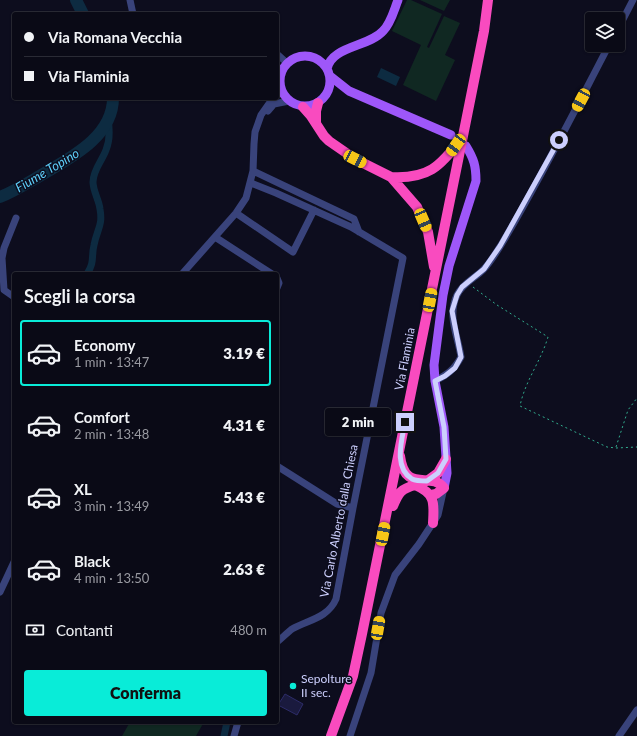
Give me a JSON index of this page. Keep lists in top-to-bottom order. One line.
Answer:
{"streets":{"highway":["Via Flaminia"],"street":["Via Carlo Alberto dalla Chiesa"]},"water":["Fiume Topino"],"places":["Sepolture II sec."],"page":{"banner":["Via Romana Vecchia","Via Flaminia"],"heading":"Scegli la corsa","list":[{"name":"Economy","note":"1 min · 13:47","value":"3.19 €"},{"name":"Comfort","note":"2 min · 13:48","value":"4.31 €"},{"name":"XL","note":"3 min · 13:49","value":"5.43 €"},{"name":"Black","note":"4 min · 13:50","value":"2.63 €"}],"bubble":"2 min","pay":["Contanti","480 m"],"buttons":"Conferma"}}
